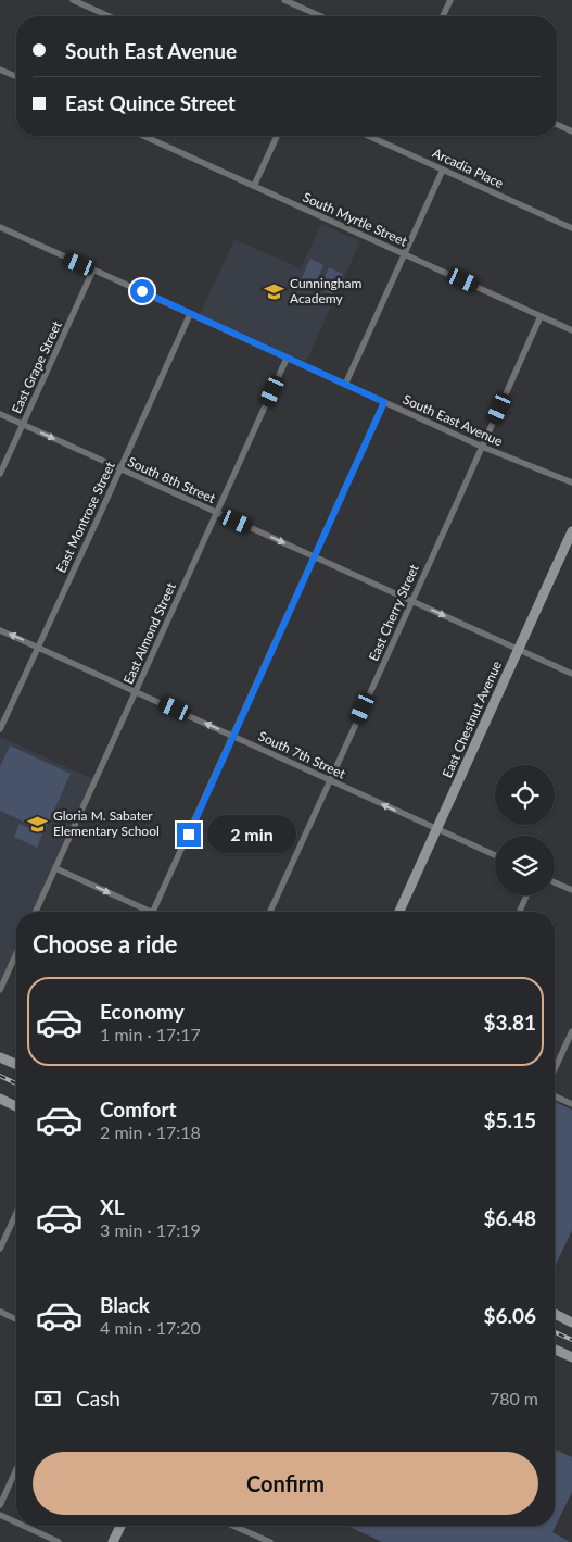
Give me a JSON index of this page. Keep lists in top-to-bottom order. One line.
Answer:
{"streets":{"street":["Arcadia Place","South Myrtle Street","East Grape Street","South East Avenue","South 8th Street","East Montrose Street","East Cherry Street","East Almond Street","East Chestnut Avenue","South 7th Street"]},"crossings":[["South Myrtle Street","East Cherry Street"],["East Grape Street","South East Avenue"],["East Grape Street","South 8th Street"],["South East Avenue","East Montrose Street"],["South East Avenue","East Cherry Street"],["South East Avenue","East Almond Street"],["South 8th Street","East Montrose Street"],["South 8th Street","East Cherry Street"],["South 8th Street","East Almond Street"],["South 8th Street","East Chestnut Avenue"],["East Montrose Street","South 7th Street"],["East Cherry Street","South 7th Street"],["East Almond Street","South 7th Street"],["East Chestnut Avenue","South 7th Street"]],"one_way":["South 8th Street","South 7th Street"],"places":{"school or university":["Cunningham Academy","Gloria M. Sabater Elementary School"]},"page":{"banner":["South East Avenue","East Quince Street"],"bubble":"2 min","heading":"Choose a ride","list":[{"name":"Economy","note":"1 min · 17:17","value":"$3.81"},{"name":"Comfort","note":"2 min · 17:18","value":"$5.15"},{"name":"XL","note":"3 min · 17:19","value":"$6.48"},{"name":"Black","note":"4 min · 17:20","value":"$6.06"}],"pay":["Cash","780 m"],"buttons":"Confirm"}}
